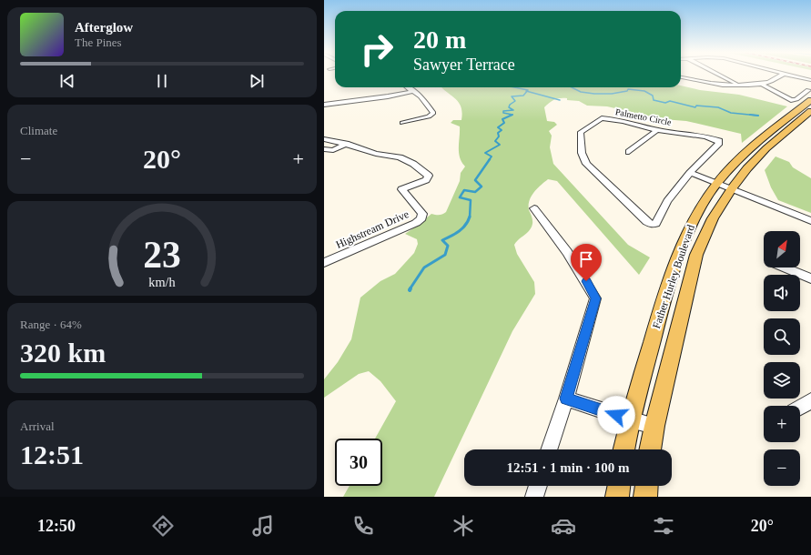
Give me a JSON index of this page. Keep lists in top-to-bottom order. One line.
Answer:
{"streets":{"main road":["Father Hurley Boulevard"],"street":["Palmetto Circle","Highstream Drive"]},"north":"top right","page":{"turn":["20 m","Sawyer Terrace"],"song":["Afterglow","The Pines"],"tile":["Climate",["Range · 64%","320 km"],["Arrival","12:51"]],"heat":["−","20°","+"],"map_buttons":["+","−"],"limit":"30","trip":"12:51 · 1 min · 100 m","tabs":["12:50","20°"],"gauge":["23","km/h"]}}
